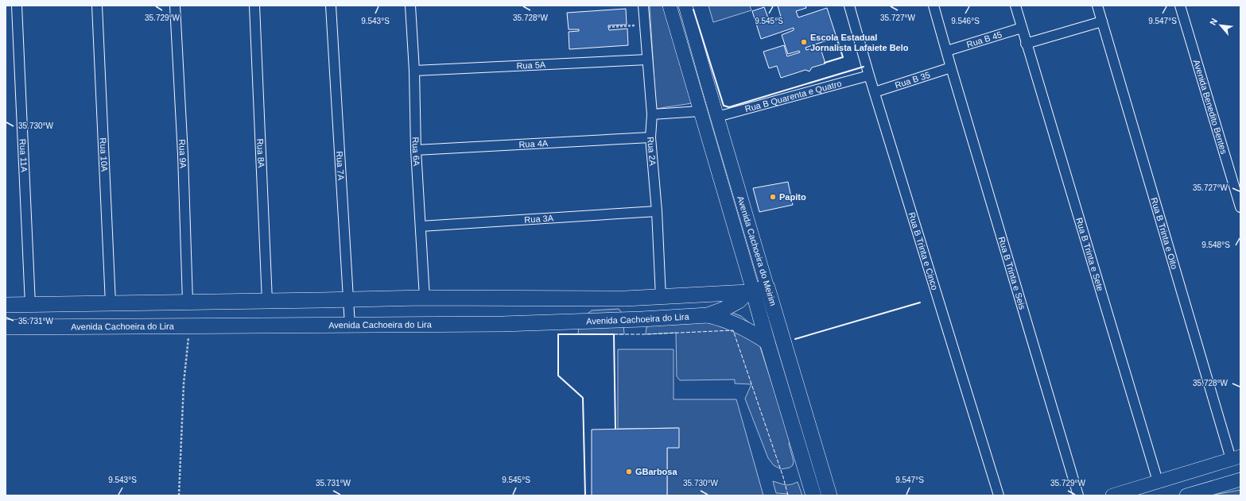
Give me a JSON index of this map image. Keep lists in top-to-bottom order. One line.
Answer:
{"streets":{"main road":["Avenida Cachoeira do Meirim","Avenida Cachoeira do Lira"],"street":["Rua B 45","Rua 5A","Rua B 35","Rua B Quarenta e Quatro","Avenida Benedito Bentes","Rua 4A","Rua 6A","Rua 2A","Rua 9A","Rua 8A","Rua 10A","Rua 11A","Rua 7A","Rua 3A","Rua B Trinta e Oito","Rua B Trinta e Cinco","Rua B Trinta e Sete","Rua B Trinta e Seis"]},"crossings":[["Rua B 45","Rua B Trinta e Sete"],["Rua B 45","Rua B Trinta e Seis"],["Rua 5A","Rua 6A"],["Rua 5A","Rua 2A"],["Rua B 35","Rua B Trinta e Cinco"],["Rua B 35","Rua B Trinta e Seis"],["Rua B Quarenta e Quatro","Avenida Cachoeira do Meirim"],["Rua B Quarenta e Quatro","Rua B Trinta e Cinco"],["Rua 4A","Rua 6A"],["Rua 4A","Rua 2A"],["Rua 6A","Rua 3A"],["Rua 6A","Avenida Cachoeira do Lira"],["Rua 2A","Rua 3A"],["Rua 2A","Avenida Cachoeira do Lira"],["Rua 9A","Avenida Cachoeira do Lira"],["Rua 8A","Avenida Cachoeira do Lira"],["Rua 10A","Avenida Cachoeira do Lira"],["Rua 11A","Avenida Cachoeira do Lira"],["Rua 7A","Avenida Cachoeira do Lira"],["Avenida Cachoeira do Meirim","Avenida Cachoeira do Lira"]],"places":["Escola Estadual Jornalista Lafaiete Belo","Papito","GBarbosa"],"north":"top left","coordinates":["35.729°W","35.728°W","35.727°W","9.543°S","9.545°S","9.546°S","9.547°S","35.730°W","9.548°S","35.731°W"]}
